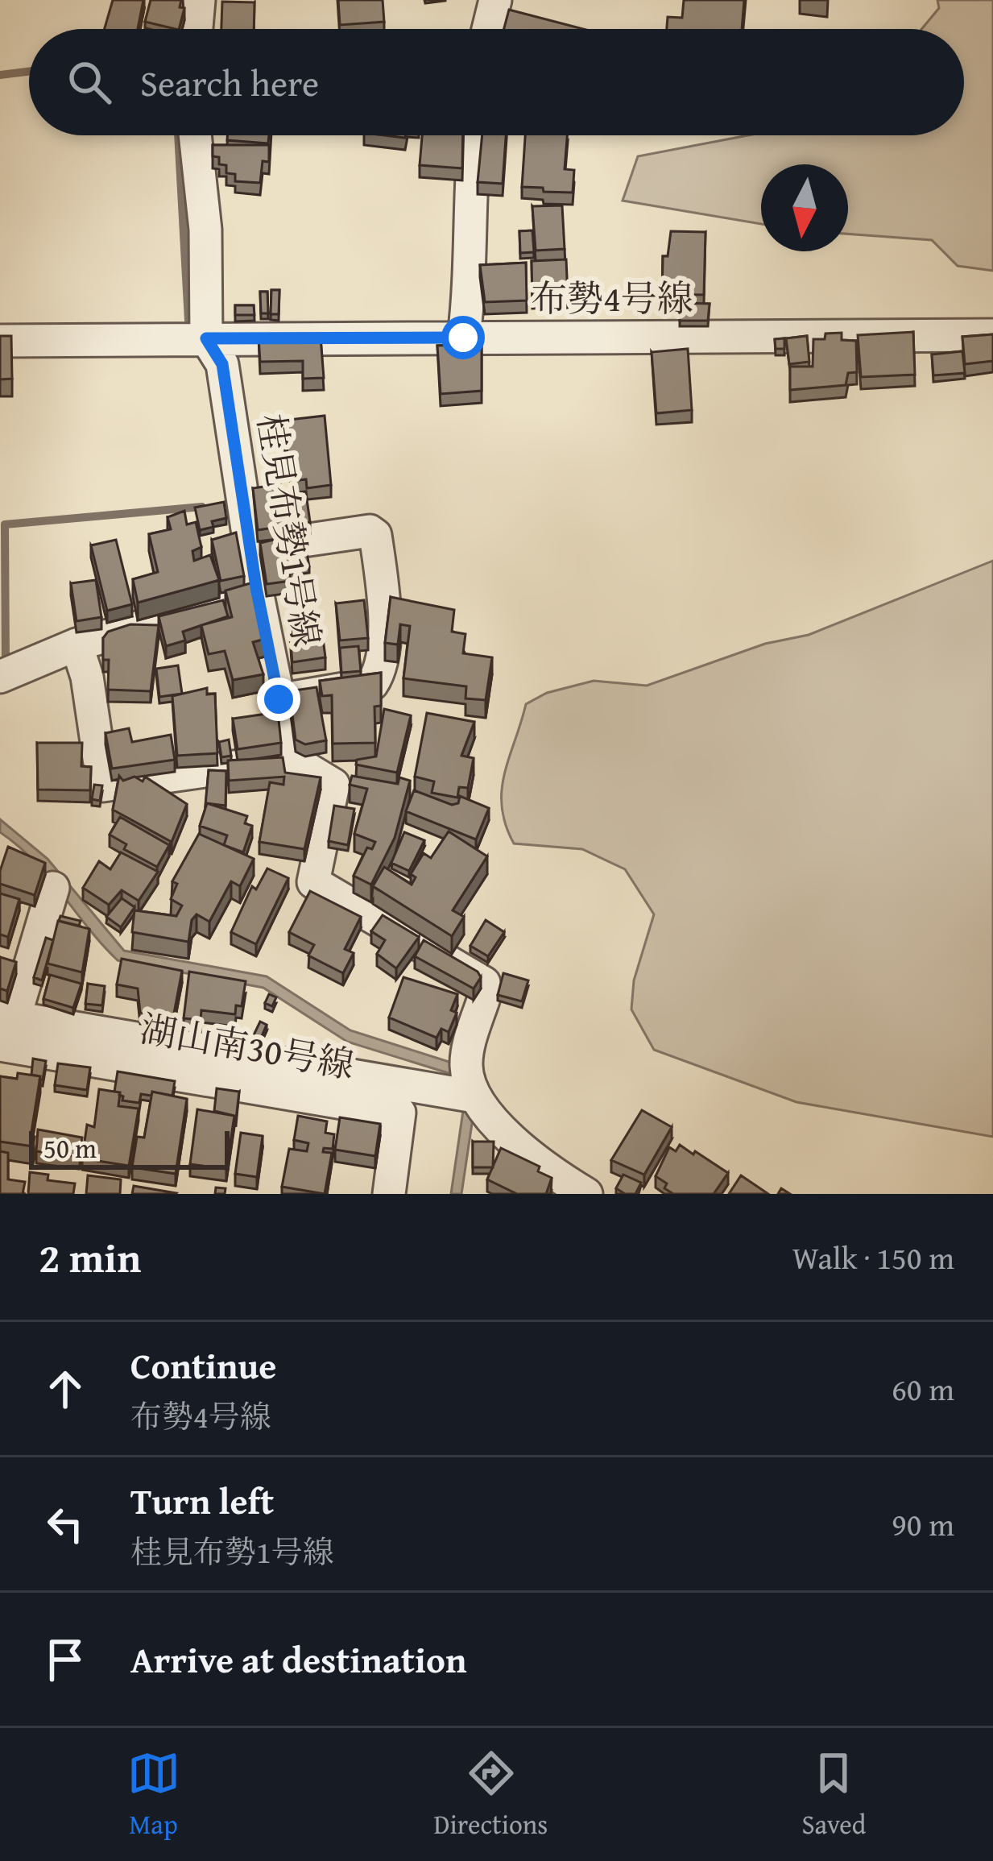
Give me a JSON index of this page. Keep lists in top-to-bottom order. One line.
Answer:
{"streets":{"street":["布勢4号線","桂見布勢1号線","湖山南30号線"]},"crossings":[["布勢4号線","桂見布勢1号線"]],"scale_bar":"50 m","north":"bottom","page":{"search":"Search here","scale":"50 m","heading":["2 min","Walk · 150 m"],"list":[["Continue","布勢4号線","60 m"],["Turn left","桂見布勢1号線","90 m"],"Arrive at destination"],"nav":["Map","Directions","Saved"]}}
